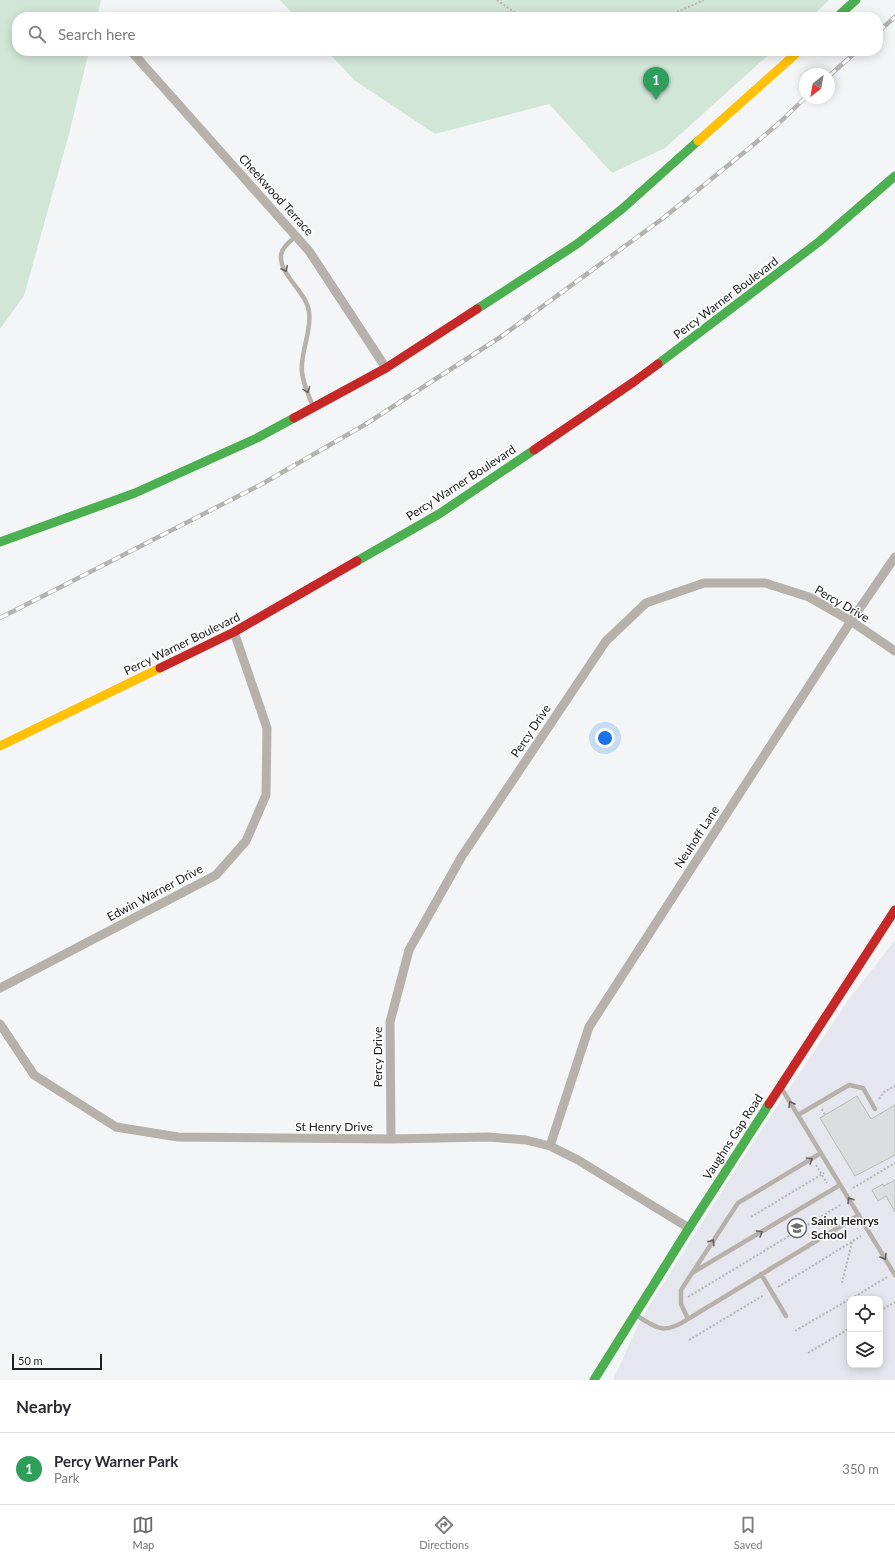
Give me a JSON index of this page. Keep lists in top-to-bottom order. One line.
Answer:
{"streets":{"street":["Cheekwood Terrace","Percy Warner Boulevard","Percy Drive","Neuhoff Lane","Edwin Warner Drive","St Henry Drive","Vaughns Gap Road"]},"crossings":[["Percy Warner Boulevard","Edwin Warner Drive"],["Percy Drive","Neuhoff Lane"],["Percy Drive","St Henry Drive"],["Neuhoff Lane","St Henry Drive"],["St Henry Drive","Vaughns Gap Road"]],"places":{"school or university":["Saint Henrys School"]},"scale_bar":"50 m","north":"bottom left","page":{"search":"Search here","pins":"1","scale":"50 m","heading":"Nearby","list":[{"mark":"1","name":"Percy Warner Park","note":"Park","value":"350 m"}],"nav":["Map","Directions","Saved"]}}
